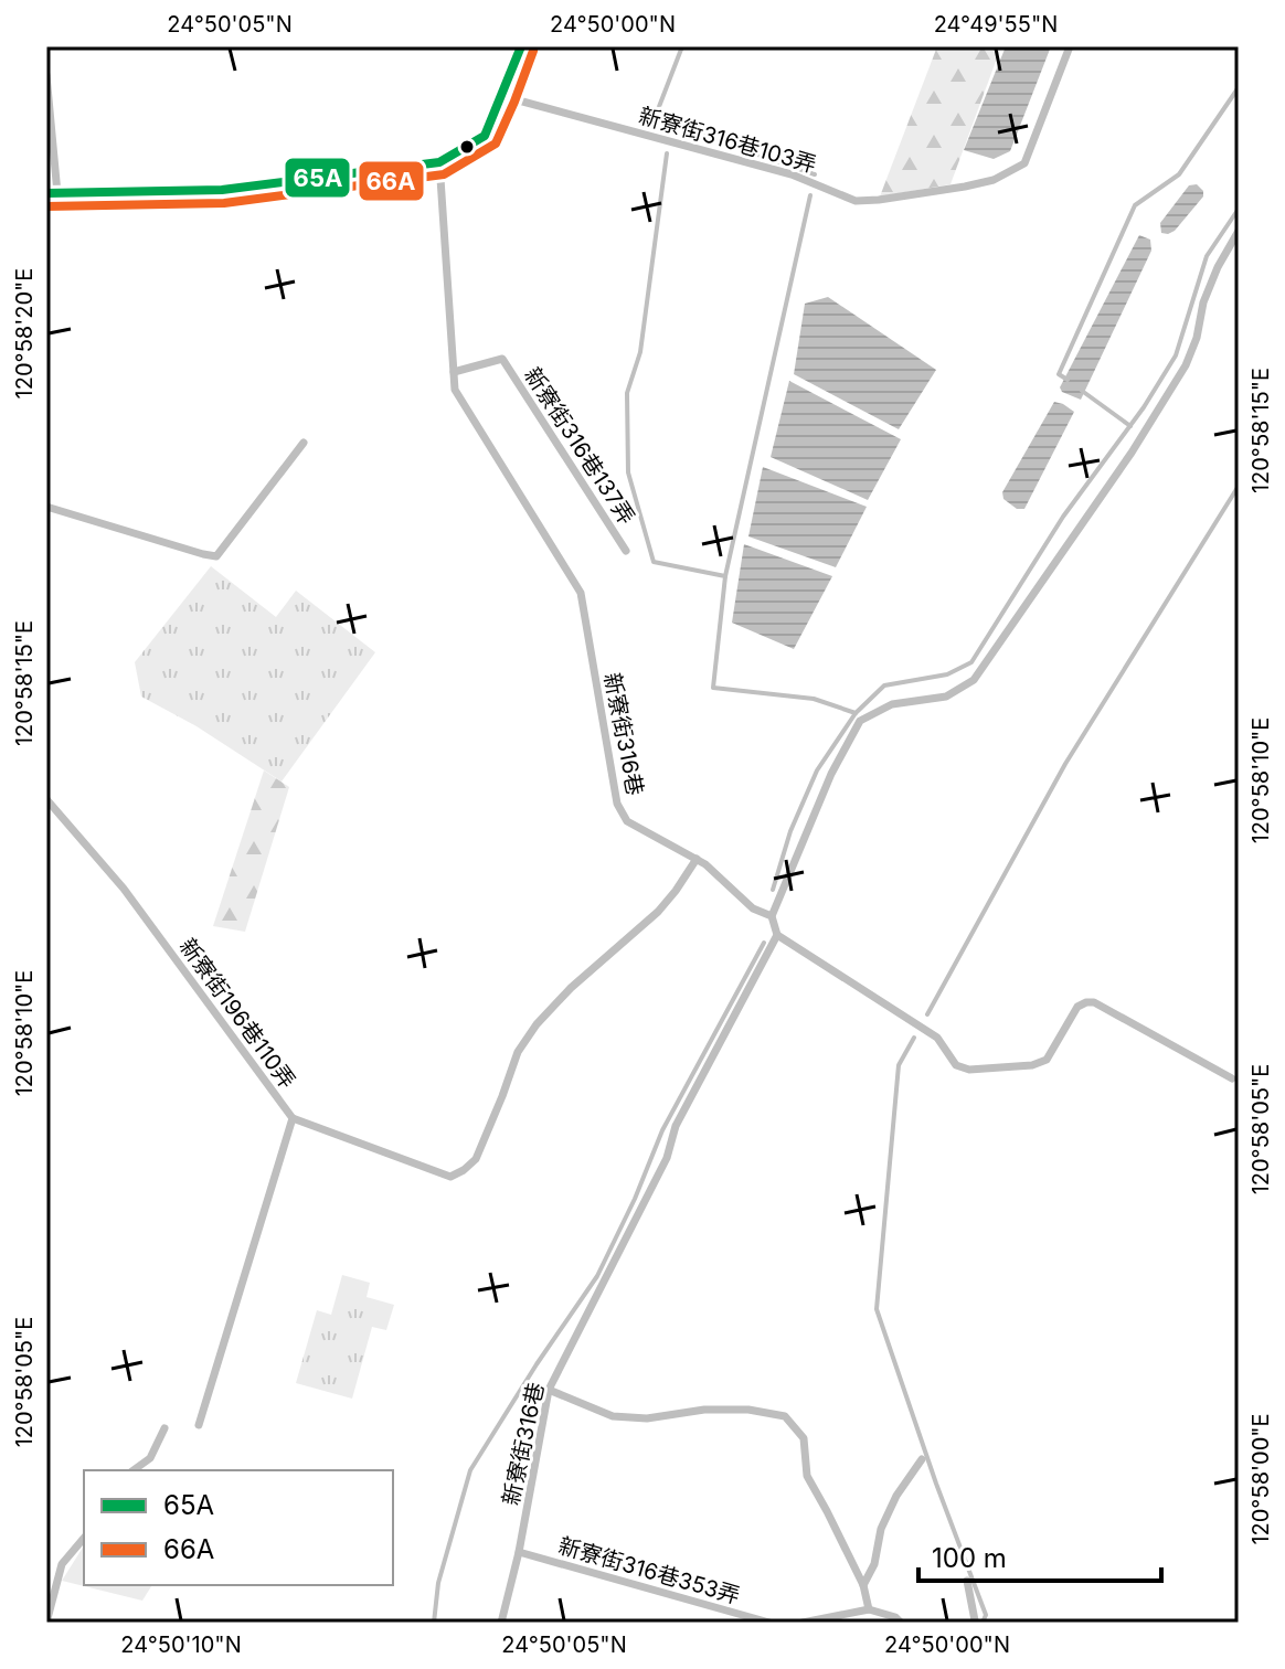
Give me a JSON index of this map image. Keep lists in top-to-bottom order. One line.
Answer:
{"streets":{"lane":["新寮街316巷103弄","新寮街316巷137弄","新寮街316巷","新寮街196巷110弄","新寮街316巷353弄"]},"crossings":[["新寮街316巷137弄","新寮街316巷"],["新寮街316巷","新寮街196巷110弄"],["新寮街316巷","新寮街316巷353弄"]],"lines":["transit line 65A","transit line 66A"],"legend":["65A","66A"],"scale_bar":"100 m","coordinates":["24°50'05\"N","24°50'00\"N","24°49'55\"N","120°58'20\"E","120°58'15\"E","120°58'10\"E","120°58'05\"E","120°58'00\"E","24°50'10\"N"]}
